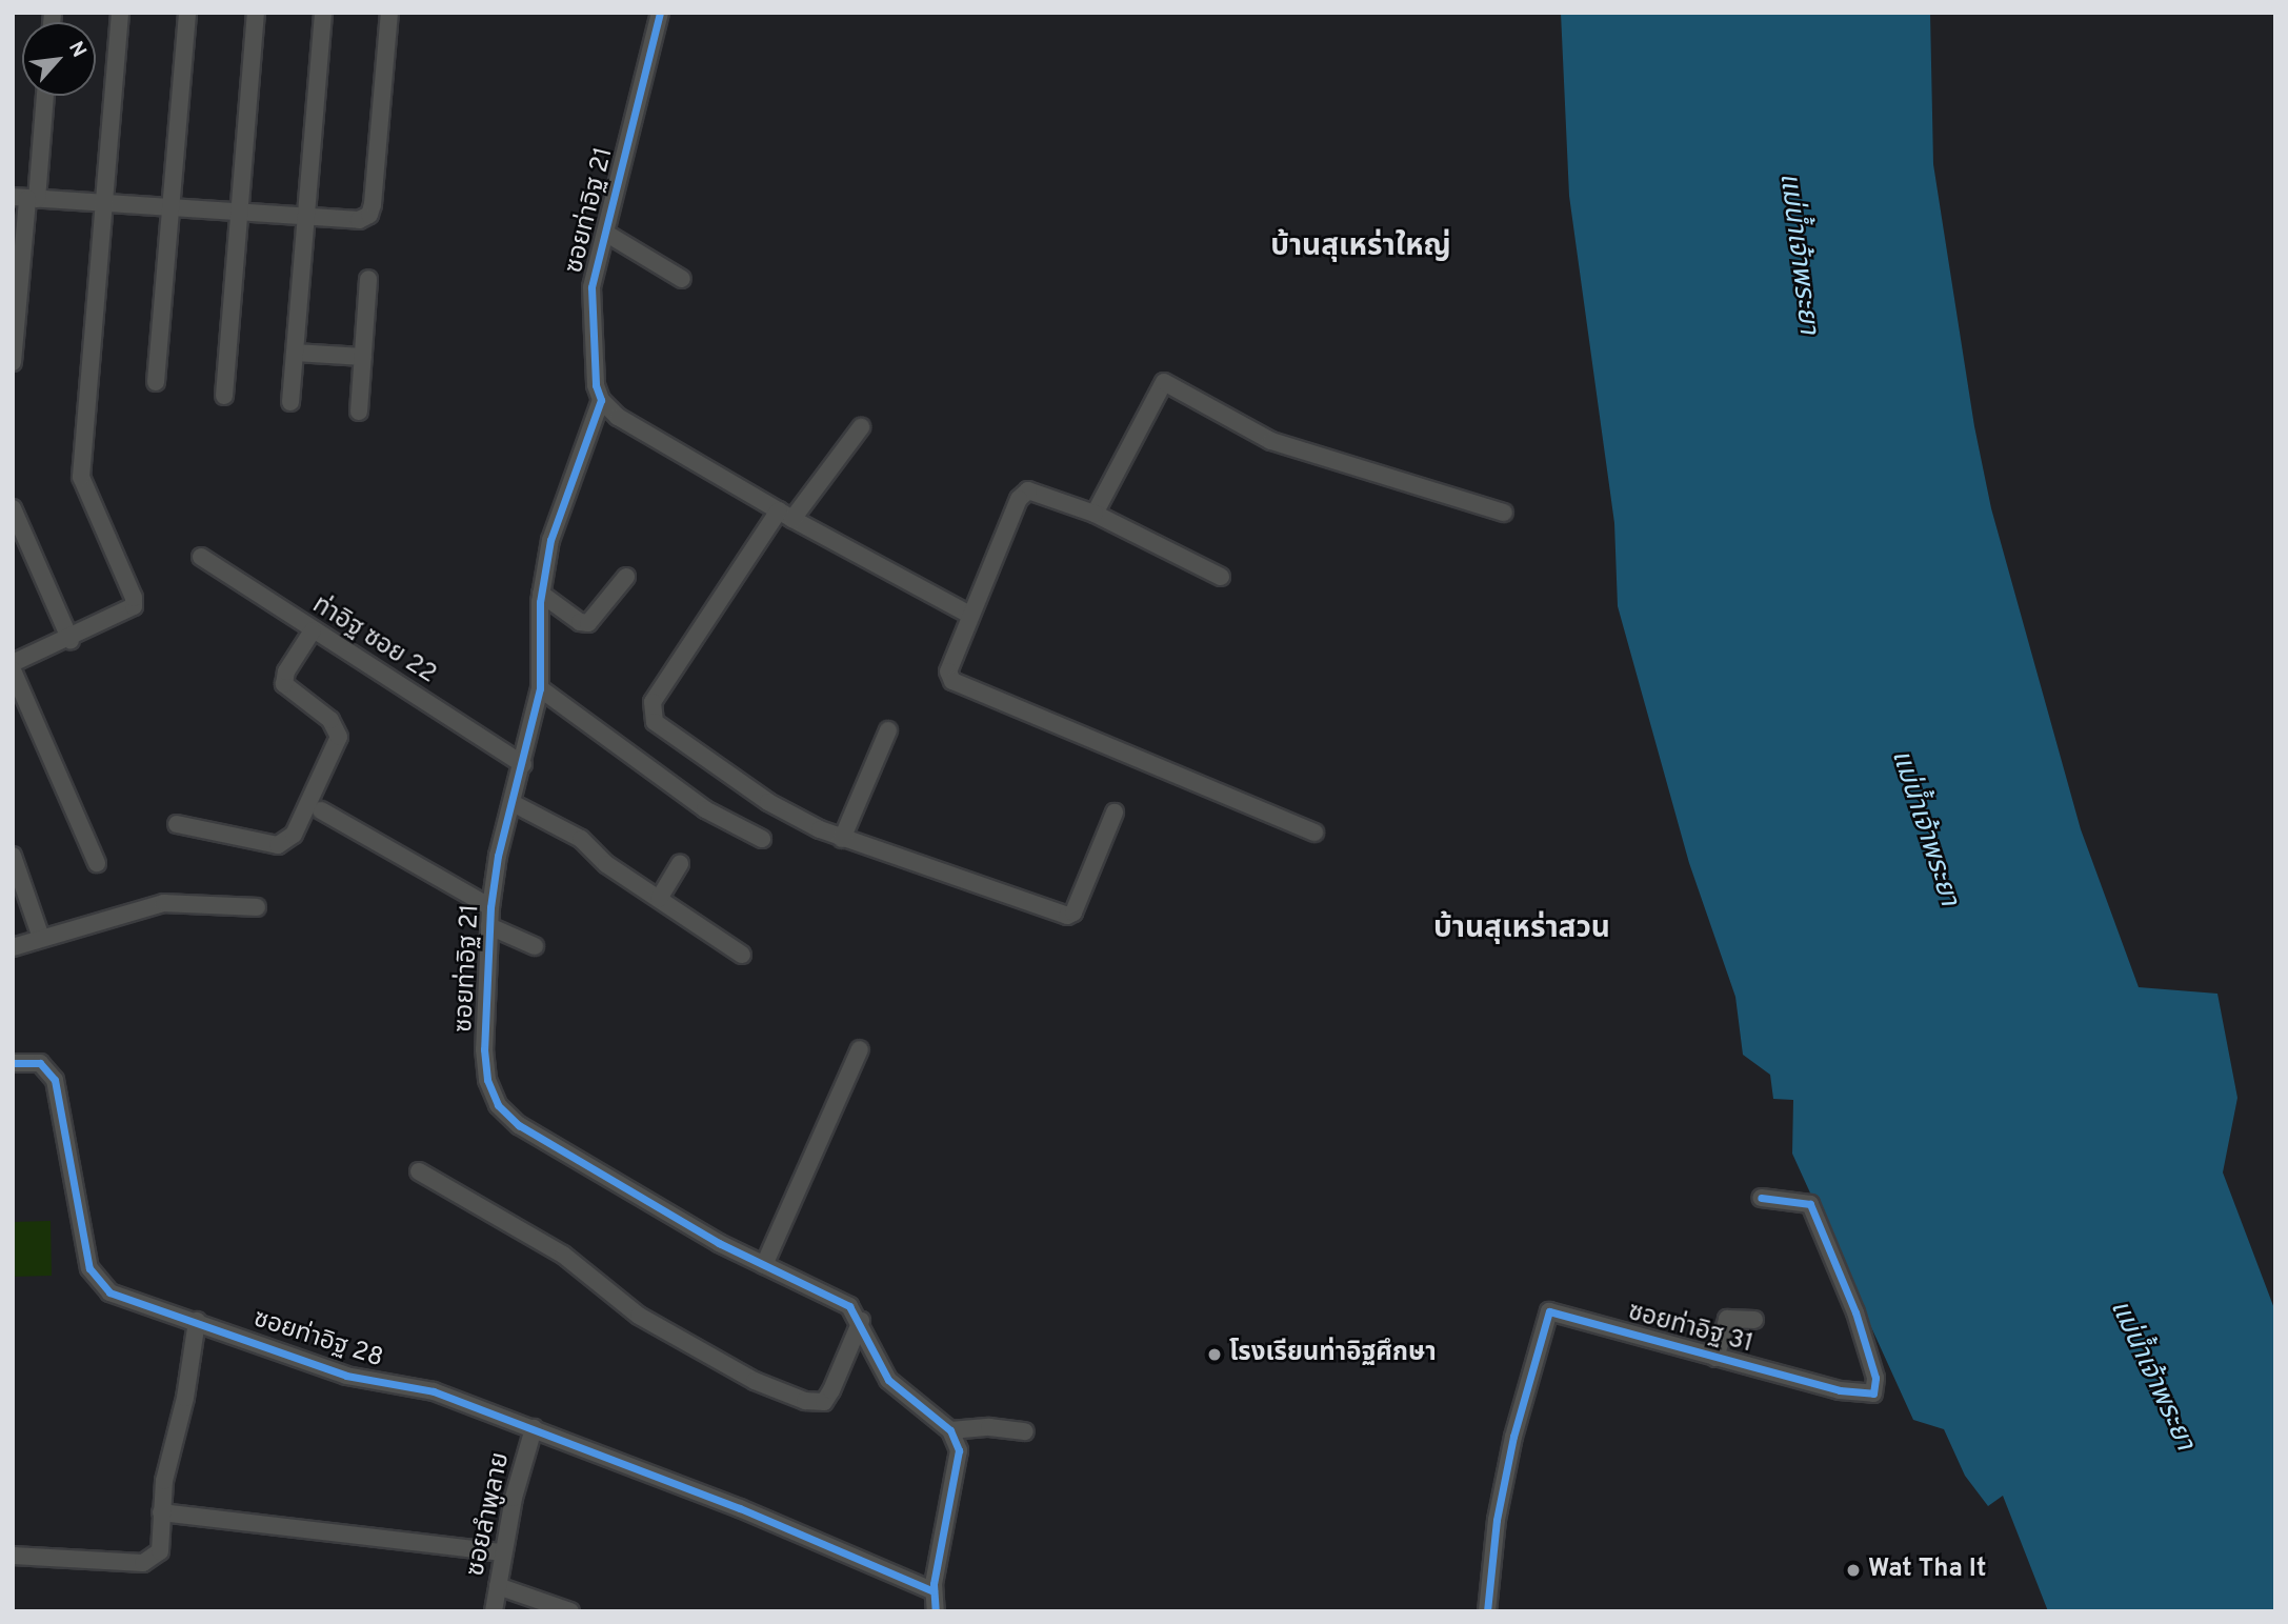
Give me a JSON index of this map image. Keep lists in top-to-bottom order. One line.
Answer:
{"streets":{"street":["ซอยท่าอิฐ 21","ท่าอิฐ ซอย 22","ซอยท่าอิฐ 31","ซอยท่าอิฐ 28","ซอยลำพูลาย"]},"crossings":[["ซอยท่าอิฐ 21","ท่าอิฐ ซอย 22"],["ซอยท่าอิฐ 28","ซอยลำพูลาย"]],"districts":["บ้านสุเหร่าใหญ่","บ้านสุเหร่าสวน"],"water":["แม่น้ำเจ้าพระยา"],"places":["โรงเรียนท่าอิฐศึกษา","Wat Tha It"],"north":"top right"}
